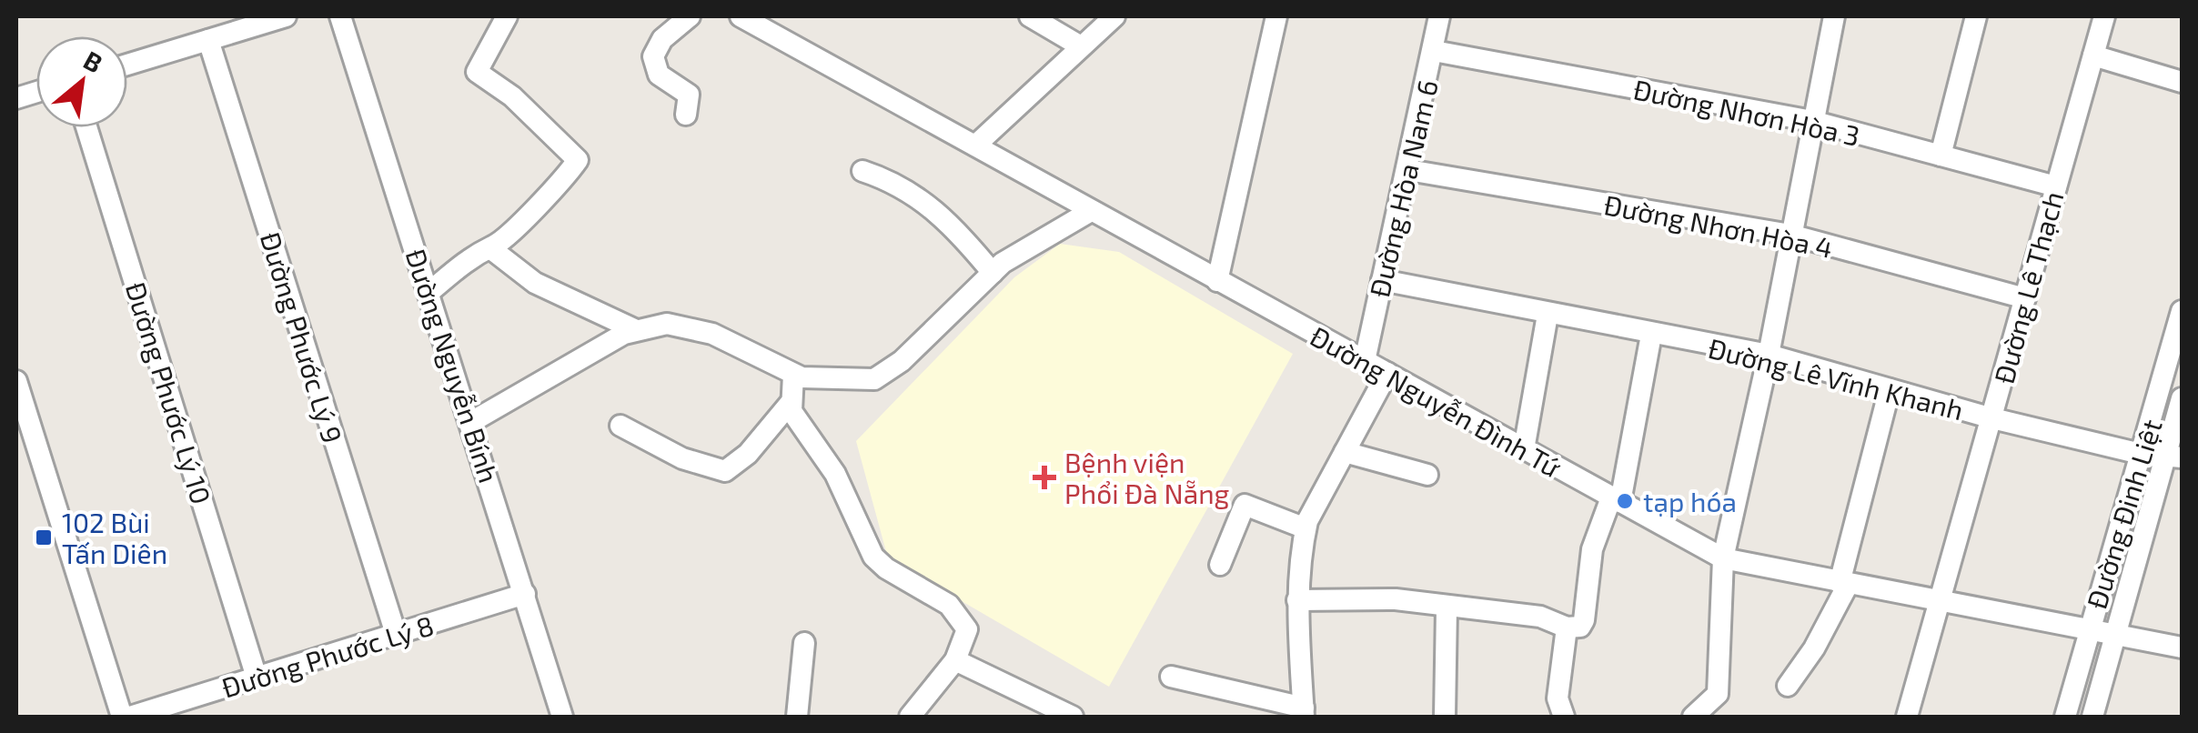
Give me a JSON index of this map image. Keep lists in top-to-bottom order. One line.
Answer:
{"streets":{"street":["Đường Nhơn Hòa 3","Đường Hòa Nam 6","Đường Nhơn Hòa 4","Đường Lê Thạch","Đường Phước Lý 9","Đường Nguyễn Bính","Đường Lê Vĩnh Khanh","Đường Phước Lý 10","Đường Nguyễn Đình Tứ","Đường Đinh Liệt","Đường Phước Lý 8"]},"crossings":[["Đường Nhơn Hòa 3","Đường Hòa Nam 6"],["Đường Nhơn Hòa 3","Đường Lê Thạch"],["Đường Hòa Nam 6","Đường Nhơn Hòa 4"],["Đường Hòa Nam 6","Đường Lê Vĩnh Khanh"],["Đường Hòa Nam 6","Đường Nguyễn Đình Tứ"],["Đường Nhơn Hòa 4","Đường Lê Thạch"],["Đường Lê Thạch","Đường Lê Vĩnh Khanh"],["Đường Lê Thạch","Đường Nguyễn Đình Tứ"],["Đường Phước Lý 9","Đường Phước Lý 8"],["Đường Nguyễn Bính","Đường Phước Lý 8"],["Đường Lê Vĩnh Khanh","Đường Đinh Liệt"],["Đường Phước Lý 10","Đường Phước Lý 8"],["Đường Nguyễn Đình Tứ","Đường Đinh Liệt"]],"places":{"health":["Bệnh viện Phổi Đà Nẵng"],"other":["tạp hóa"],"transit":["102 Bùi Tấn Diên"]},"north":"top right"}
